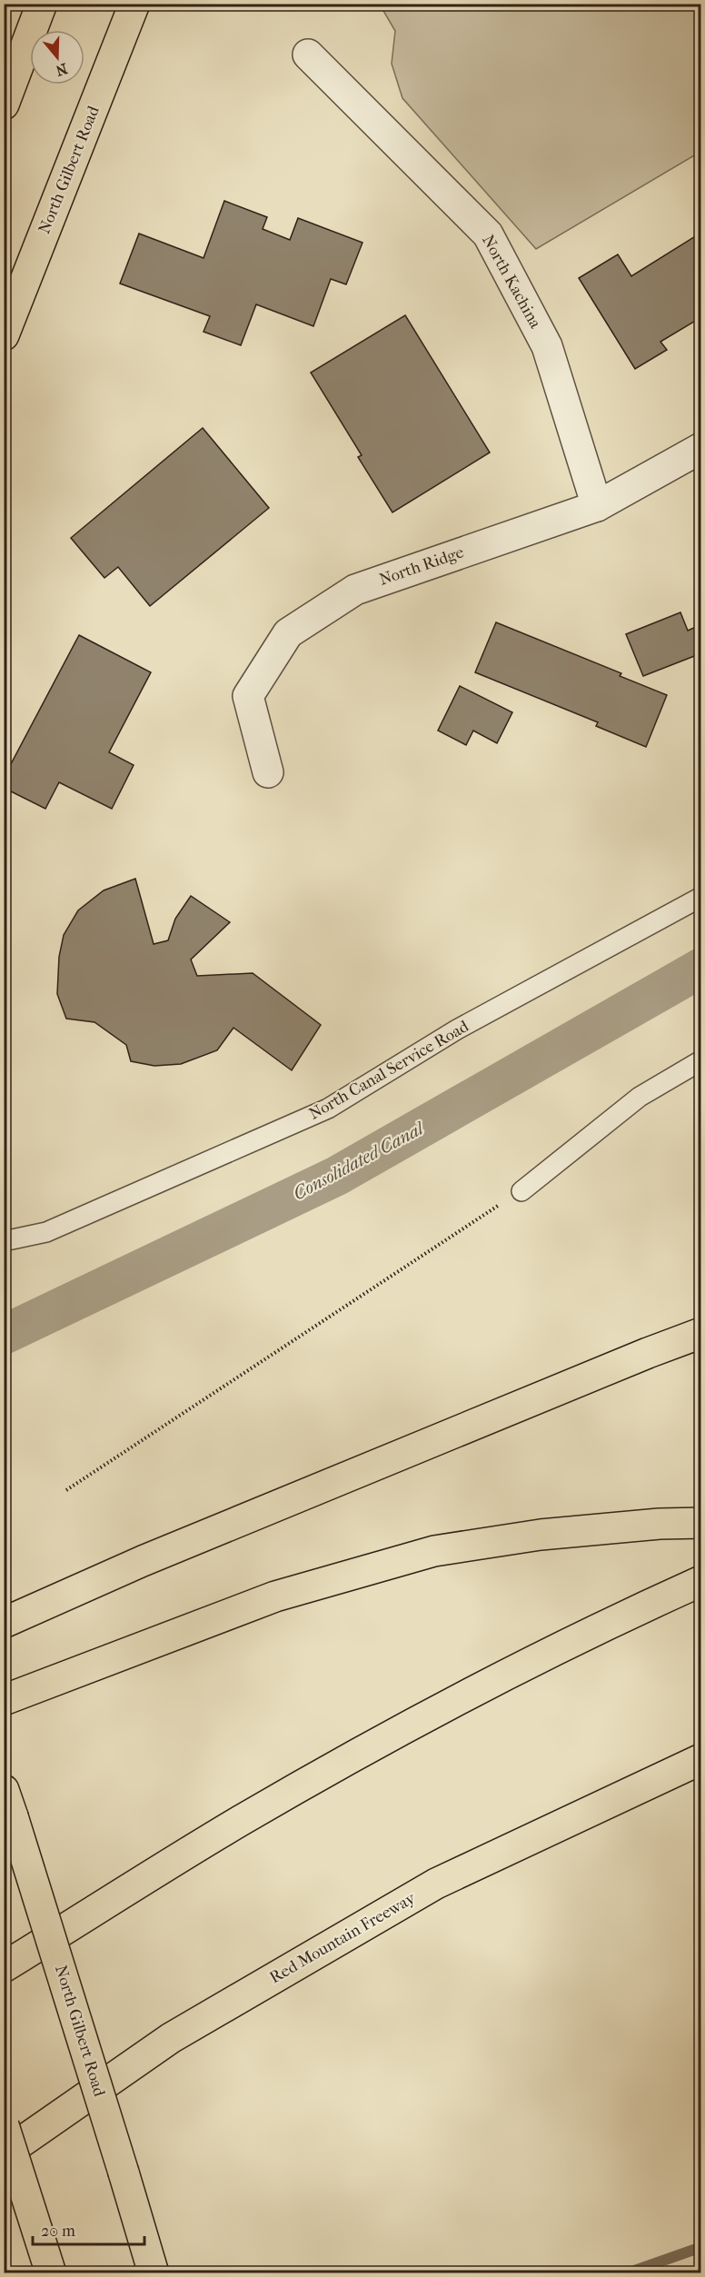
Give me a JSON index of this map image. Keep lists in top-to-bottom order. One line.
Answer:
{"streets":{"main road":["North Gilbert Road","Red Mountain Freeway"],"street":["North Kachina","North Ridge"],"lane":["North Canal Service Road"]},"crossings":[["North Kachina","North Ridge"]],"water":["Consolidated Canal"],"scale_bar":"20 m","north":"bottom"}
